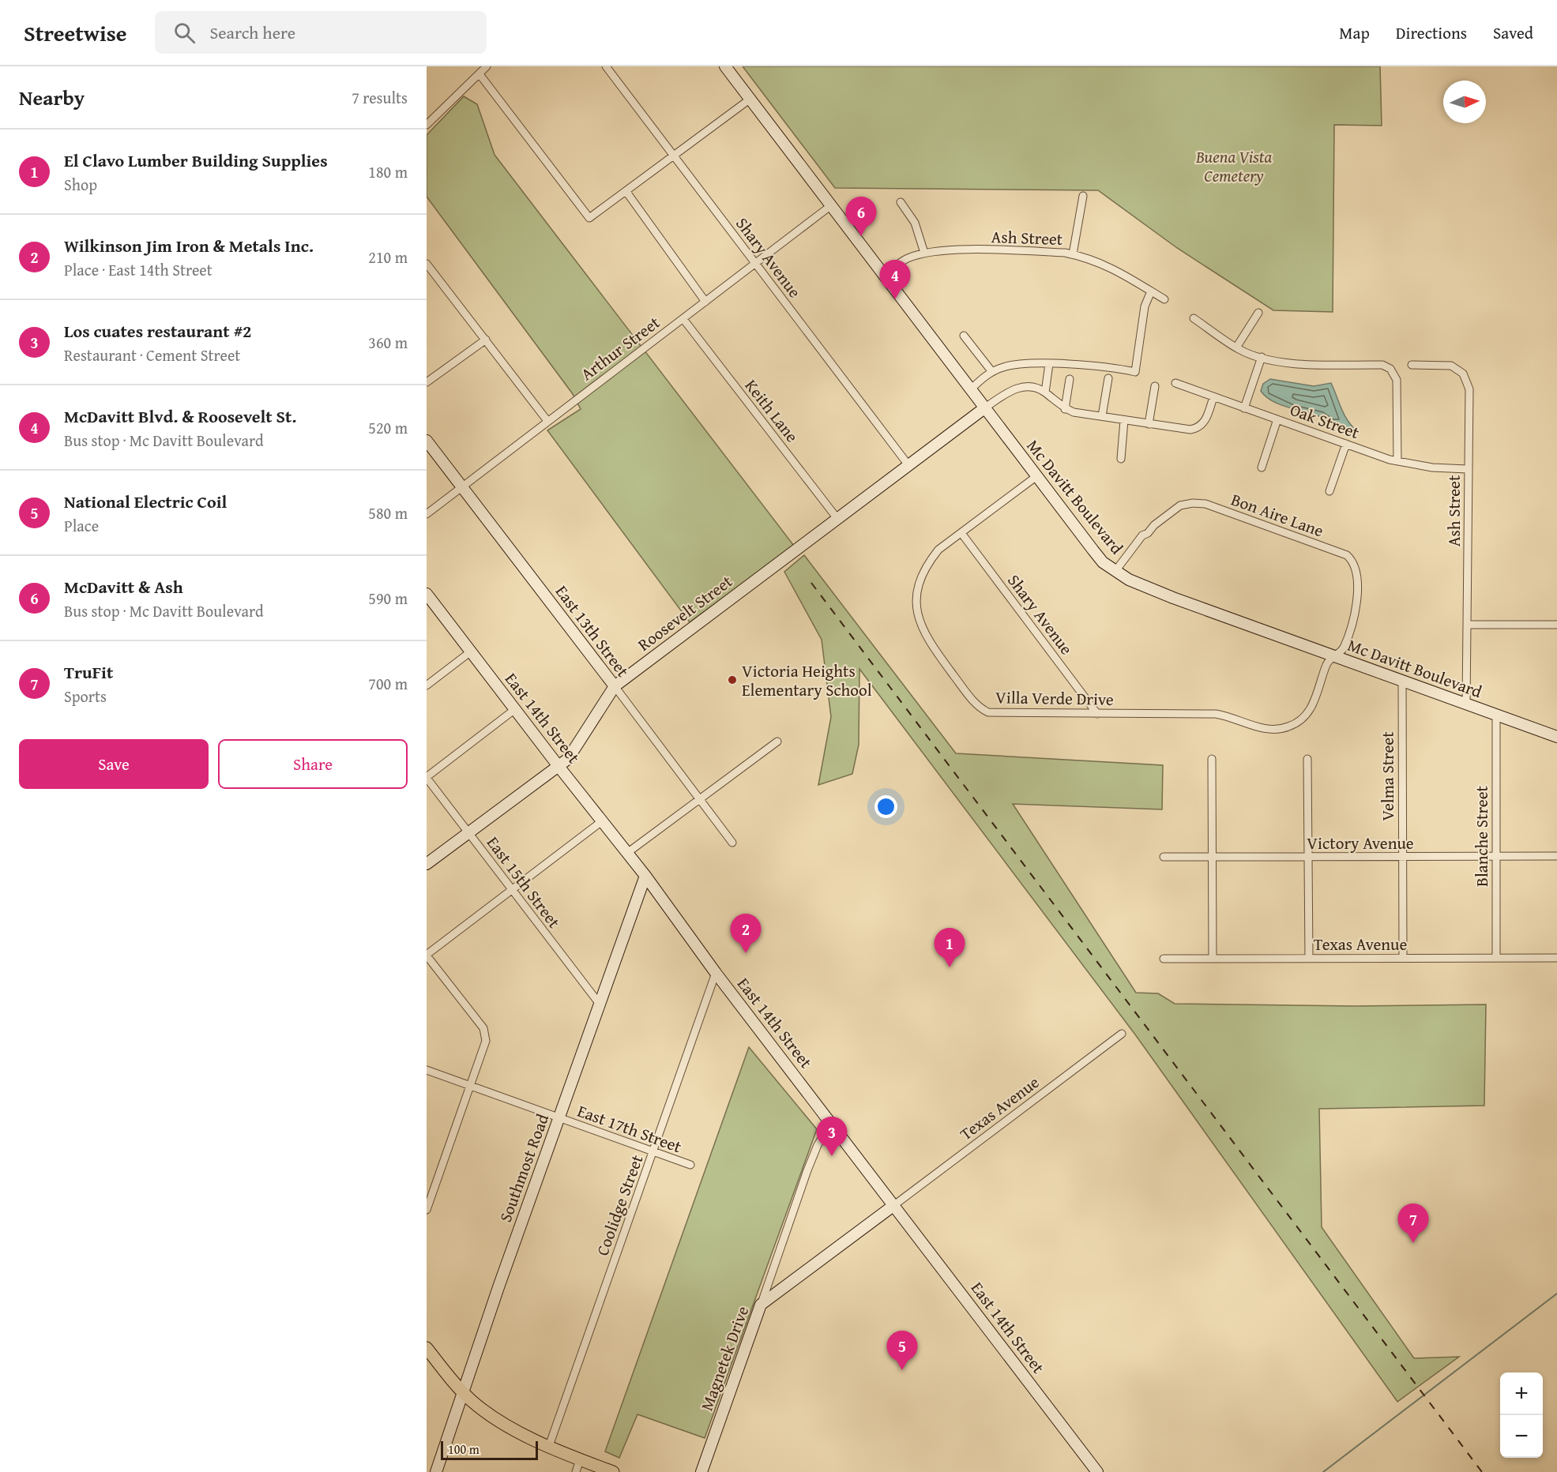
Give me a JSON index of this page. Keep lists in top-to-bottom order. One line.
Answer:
{"streets":{"street":["Ash Street","Shary Avenue","Arthur Street","Keith Lane","Oak Street","Mc Davitt Boulevard","Bon Aire Lane","Roosevelt Street","East 13th Street","Villa Verde Drive","East 14th Street","Velma Street","Blanche Street","Victory Avenue","East 15th Street","Texas Avenue","East 17th Street","Southmost Road","Coolidge Street","Magnetek Drive"]},"crossings":[["Ash Street","Oak Street"],["Ash Street","Mc Davitt Boulevard"],["Shary Avenue","Arthur Street"],["Shary Avenue","Roosevelt Street"],["Shary Avenue","Villa Verde Drive"],["Arthur Street","Keith Lane"],["Arthur Street","Mc Davitt Boulevard"],["Arthur Street","East 13th Street"],["Keith Lane","Roosevelt Street"],["Mc Davitt Boulevard","Bon Aire Lane"],["Mc Davitt Boulevard","Roosevelt Street"],["Mc Davitt Boulevard","Villa Verde Drive"],["Mc Davitt Boulevard","Velma Street"],["Mc Davitt Boulevard","Blanche Street"],["Bon Aire Lane","Villa Verde Drive"],["Roosevelt Street","East 13th Street"],["Roosevelt Street","East 14th Street"],["Roosevelt Street","East 15th Street"],["East 14th Street","Texas Avenue"],["East 14th Street","Southmost Road"],["East 14th Street","Coolidge Street"],["East 14th Street","Magnetek Drive"],["Velma Street","Victory Avenue"],["Velma Street","Texas Avenue"],["Blanche Street","Victory Avenue"],["Blanche Street","Texas Avenue"],["East 15th Street","Southmost Road"],["Texas Avenue","Magnetek Drive"],["East 17th Street","Southmost Road"],["East 17th Street","Coolidge Street"]],"parks":["Buena Vista Cemetery"],"places":["Victoria Heights Elementary School"],"scale_bar":"100 m","north":"right","page":{"header":"Streetwise","search":"Search here","nav":["Map","Directions","Saved"],"heading":["Nearby","7 results"],"list":[{"mark":"1","name":"El Clavo Lumber Building Supplies","note":"Shop","value":"180 m"},{"mark":"2","name":"Wilkinson Jim Iron & Metals Inc.","note":"Place · East 14th Street","value":"210 m"},{"mark":"3","name":"Los cuates restaurant #2","note":"Restaurant · Cement Street","value":"360 m"},{"mark":"4","name":"McDavitt Blvd. & Roosevelt St.","note":"Bus stop · Mc Davitt Boulevard","value":"520 m"},{"mark":"5","name":"National Electric Coil","note":"Place","value":"580 m"},{"mark":"6","name":"McDavitt & Ash","note":"Bus stop · Mc Davitt Boulevard","value":"590 m"},{"mark":"7","name":"TruFit","note":"Sports","value":"700 m"}],"pins":["6","4","2","1","3","7","5"],"buttons":["Save","Share"],"map_buttons":["+","−"],"scale":"100 m"}}
